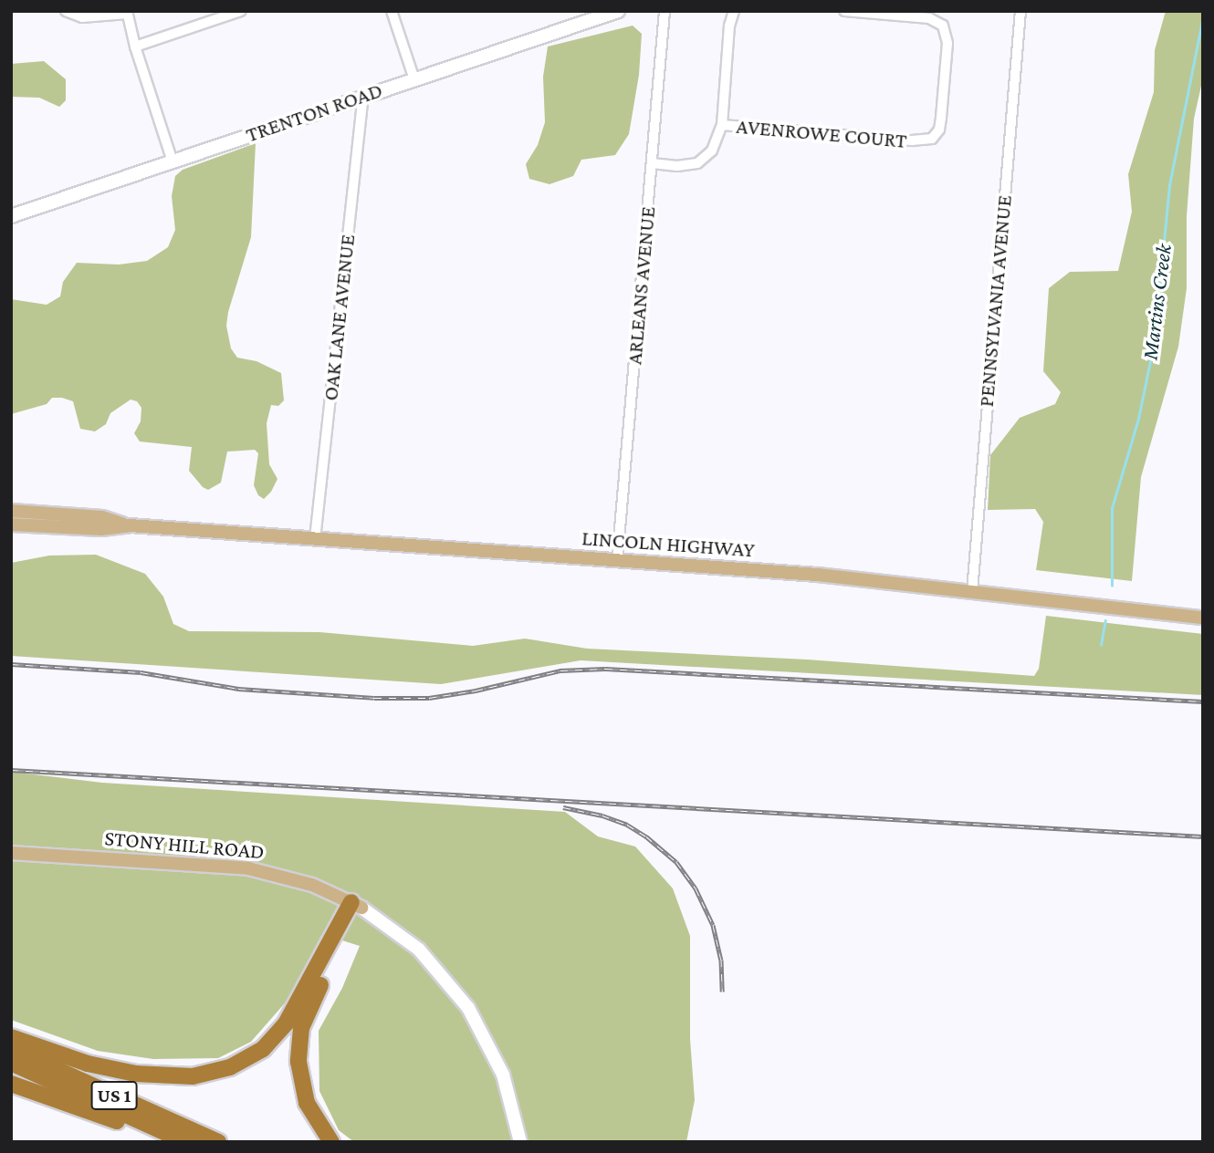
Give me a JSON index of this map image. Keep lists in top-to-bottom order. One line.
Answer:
{"streets":{"highway":["US 1"],"main road":["TRENTON ROAD","LINCOLN HIGHWAY","STONY HILL ROAD"],"street":["AVENROWE COURT","ARLEANS AVENUE","PENNSYLVANIA AVENUE","OAK LANE AVENUE"]},"crossings":[["TRENTON ROAD","OAK LANE AVENUE"],["ARLEANS AVENUE","LINCOLN HIGHWAY"],["PENNSYLVANIA AVENUE","LINCOLN HIGHWAY"],["OAK LANE AVENUE","LINCOLN HIGHWAY"]],"water":["Martins Creek"]}
